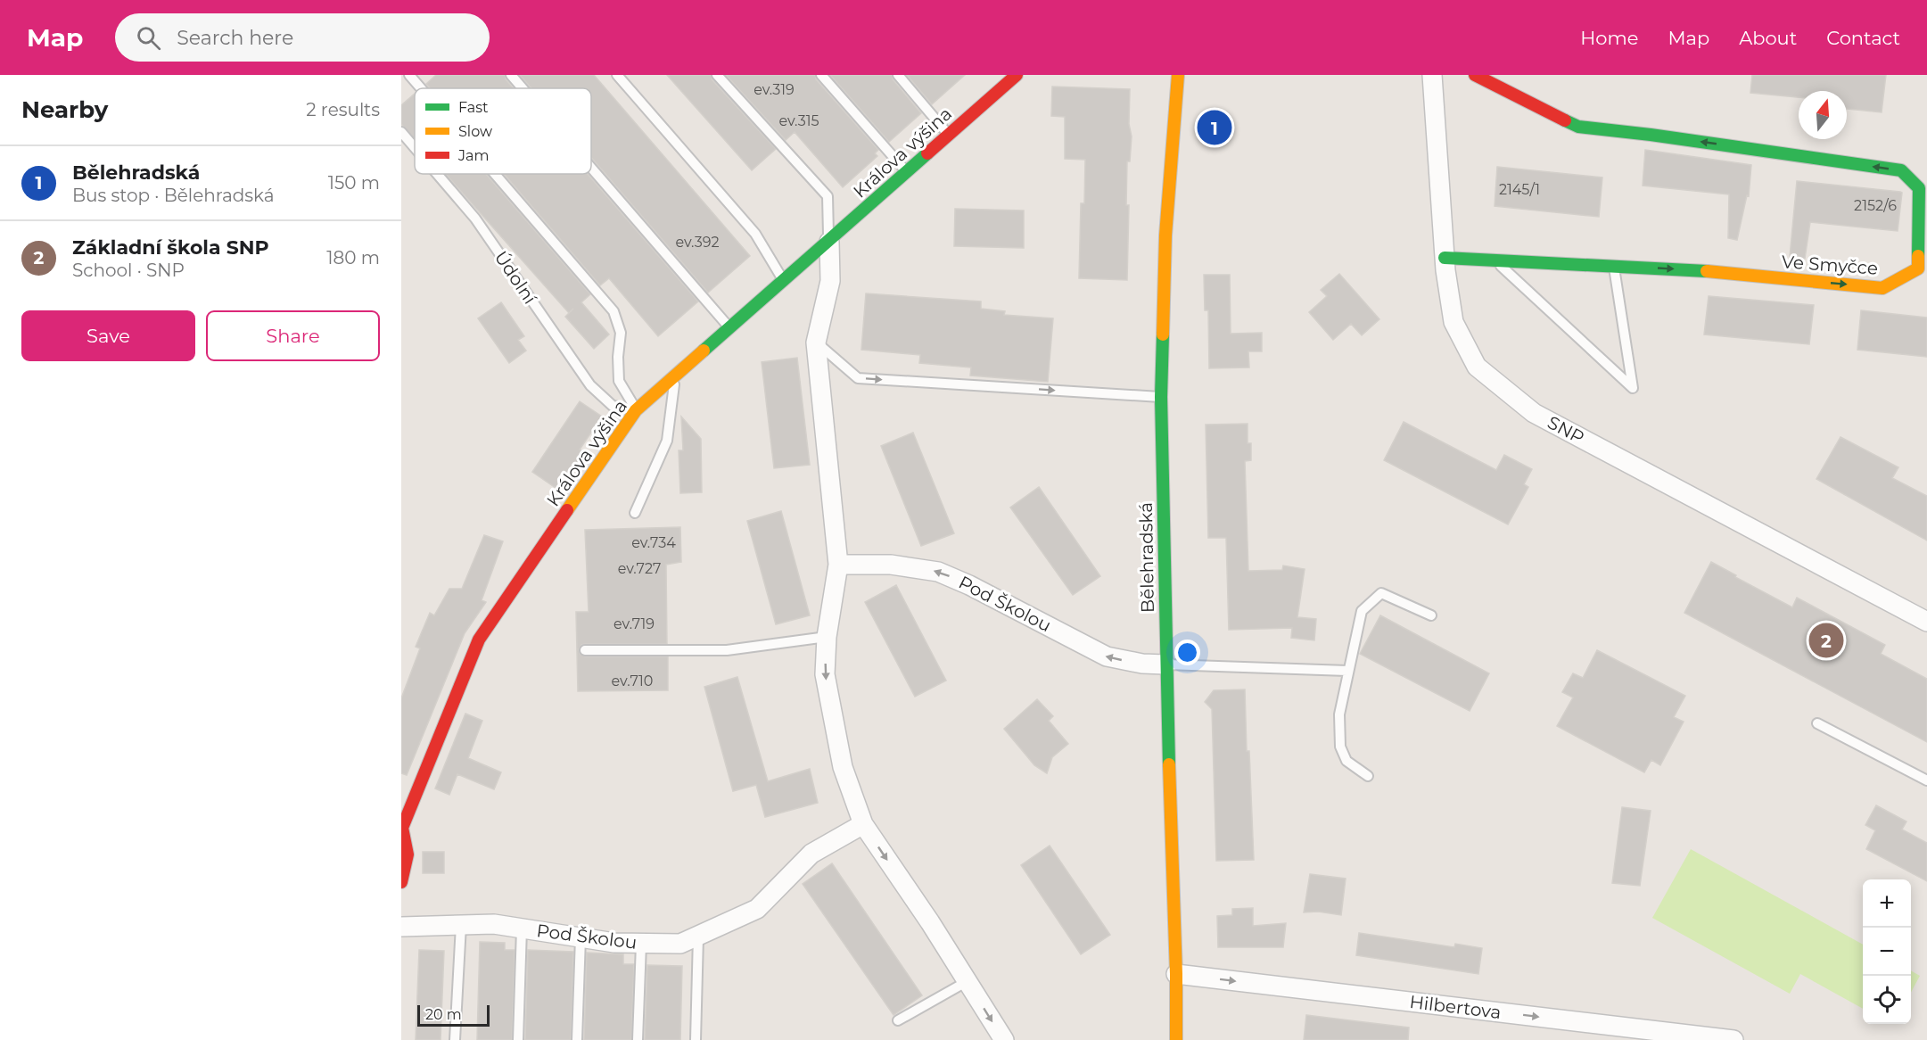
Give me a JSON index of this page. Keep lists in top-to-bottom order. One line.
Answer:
{"streets":{"street":["Králova výšina","Ve Smyčce","SNP","Bělehradská","Pod Školou","Hilbertova"],"lane":["Údolní"]},"crossings":[["Králova výšina","Údolní"],["Ve Smyčce","SNP"],["Bělehradská","Pod Školou"],["Bělehradská","Hilbertova"]],"one_way":["Pod Školou","Hilbertova"],"house_numbers":["ev.319","ev.315","2145/1","2152/6","ev.392","ev.734","ev.727","ev.719","ev.710"],"legend":["Fast","Slow","Jam"],"scale_bar":"20 m","north":"top","page":{"header":"Map","search":"Search here","nav":["Home","Map","About","Contact"],"heading":["Nearby","2 results"],"pins":["1","2"],"list":[{"mark":"1","name":"Bělehradská","note":"Bus stop · Bělehradská","value":"150 m"},{"mark":"2","name":"Základní škola SNP","note":"School · SNP","value":"180 m"}],"buttons":["Save","Share"],"map_buttons":["+","−"],"scale":"20 m"}}
